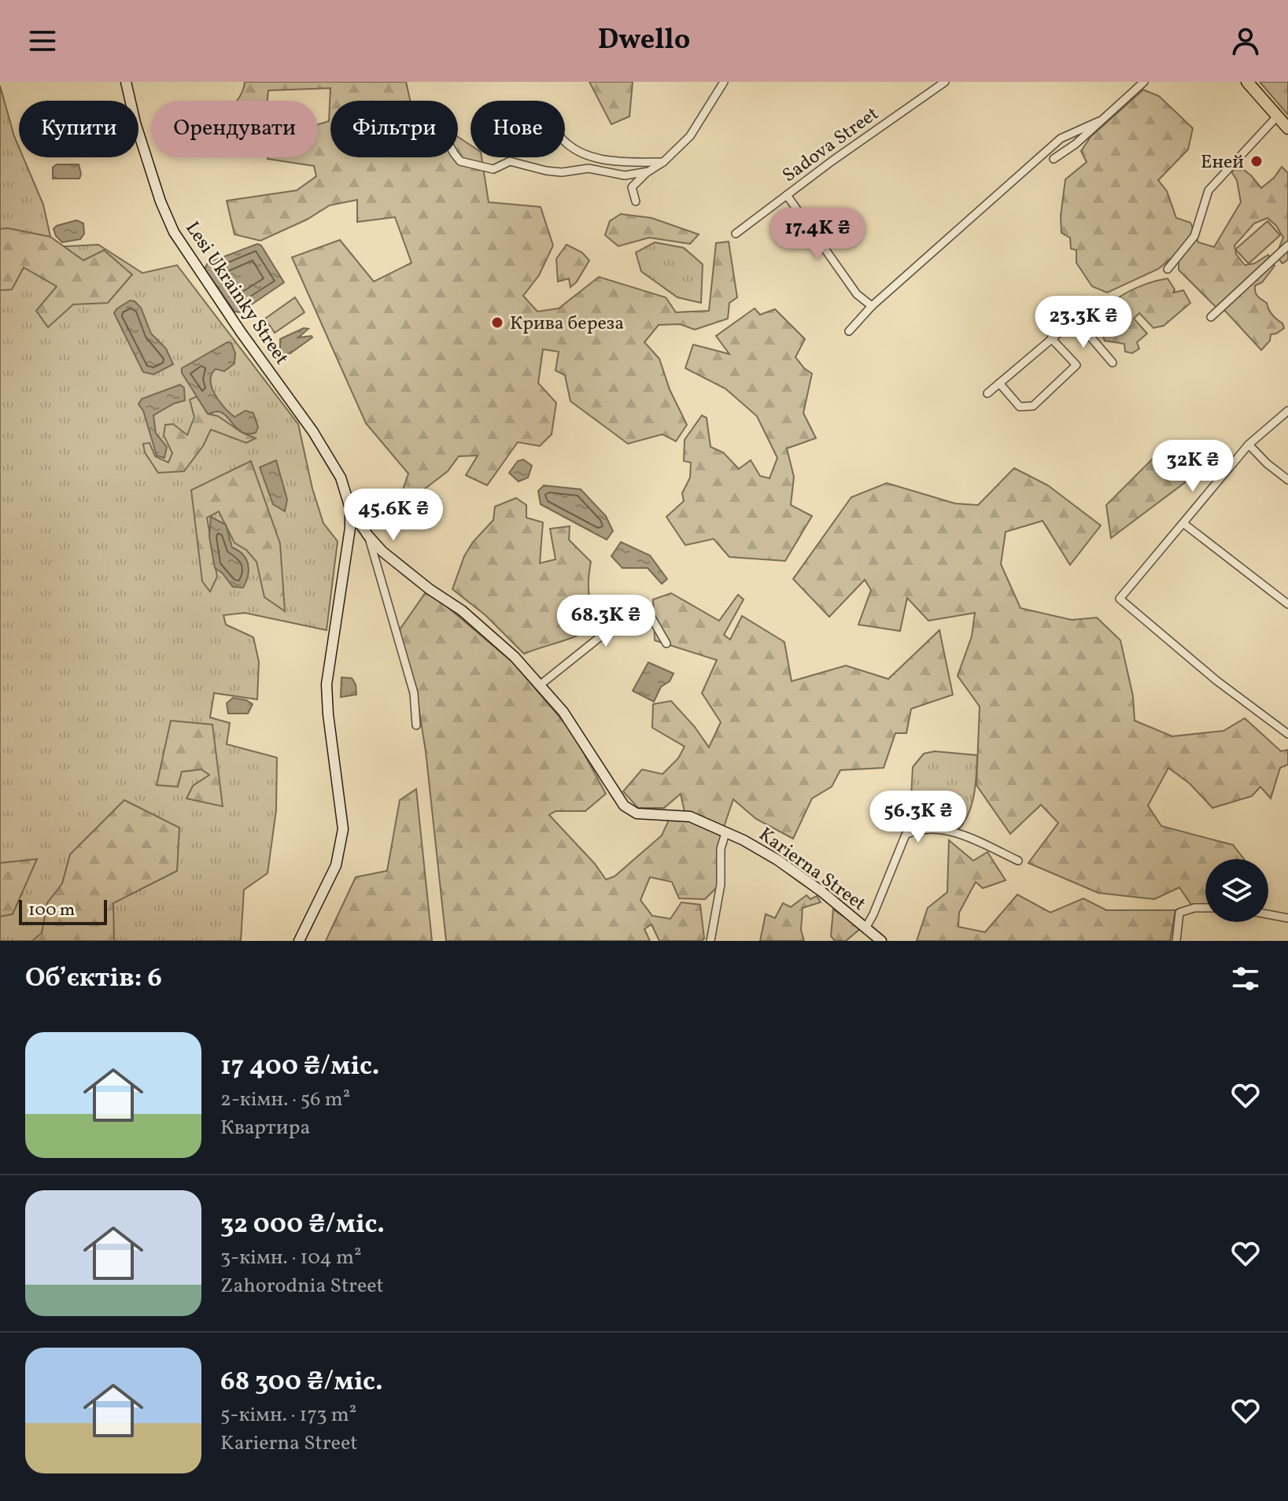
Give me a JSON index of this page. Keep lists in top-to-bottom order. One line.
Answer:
{"streets":{"street":["Sadova Street","Lesi Ukrainky Street","Karierna Street"]},"crossings":[["Lesi Ukrainky Street","Karierna Street"]],"places":["Еней","Крива береза"],"scale_bar":"100 m","page":{"header":"Dwello","chip":["Купити","Орендувати","Фільтри","Нове"],"price":["17.4K ₴","23.3K ₴","32K ₴","45.6K ₴","68.3K ₴","56.3K ₴"],"scale":"100 m","heading":"Об’єктів: 6","list":[{"name":"17 400 ₴/міс.","note":"2-кімн. · 56 m² · Квартира"},{"name":"32 000 ₴/міс.","note":"3-кімн. · 104 m² · Zahorodnia Street"},{"name":"68 300 ₴/міс.","note":"5-кімн. · 173 m² · Karierna Street"}]}}
